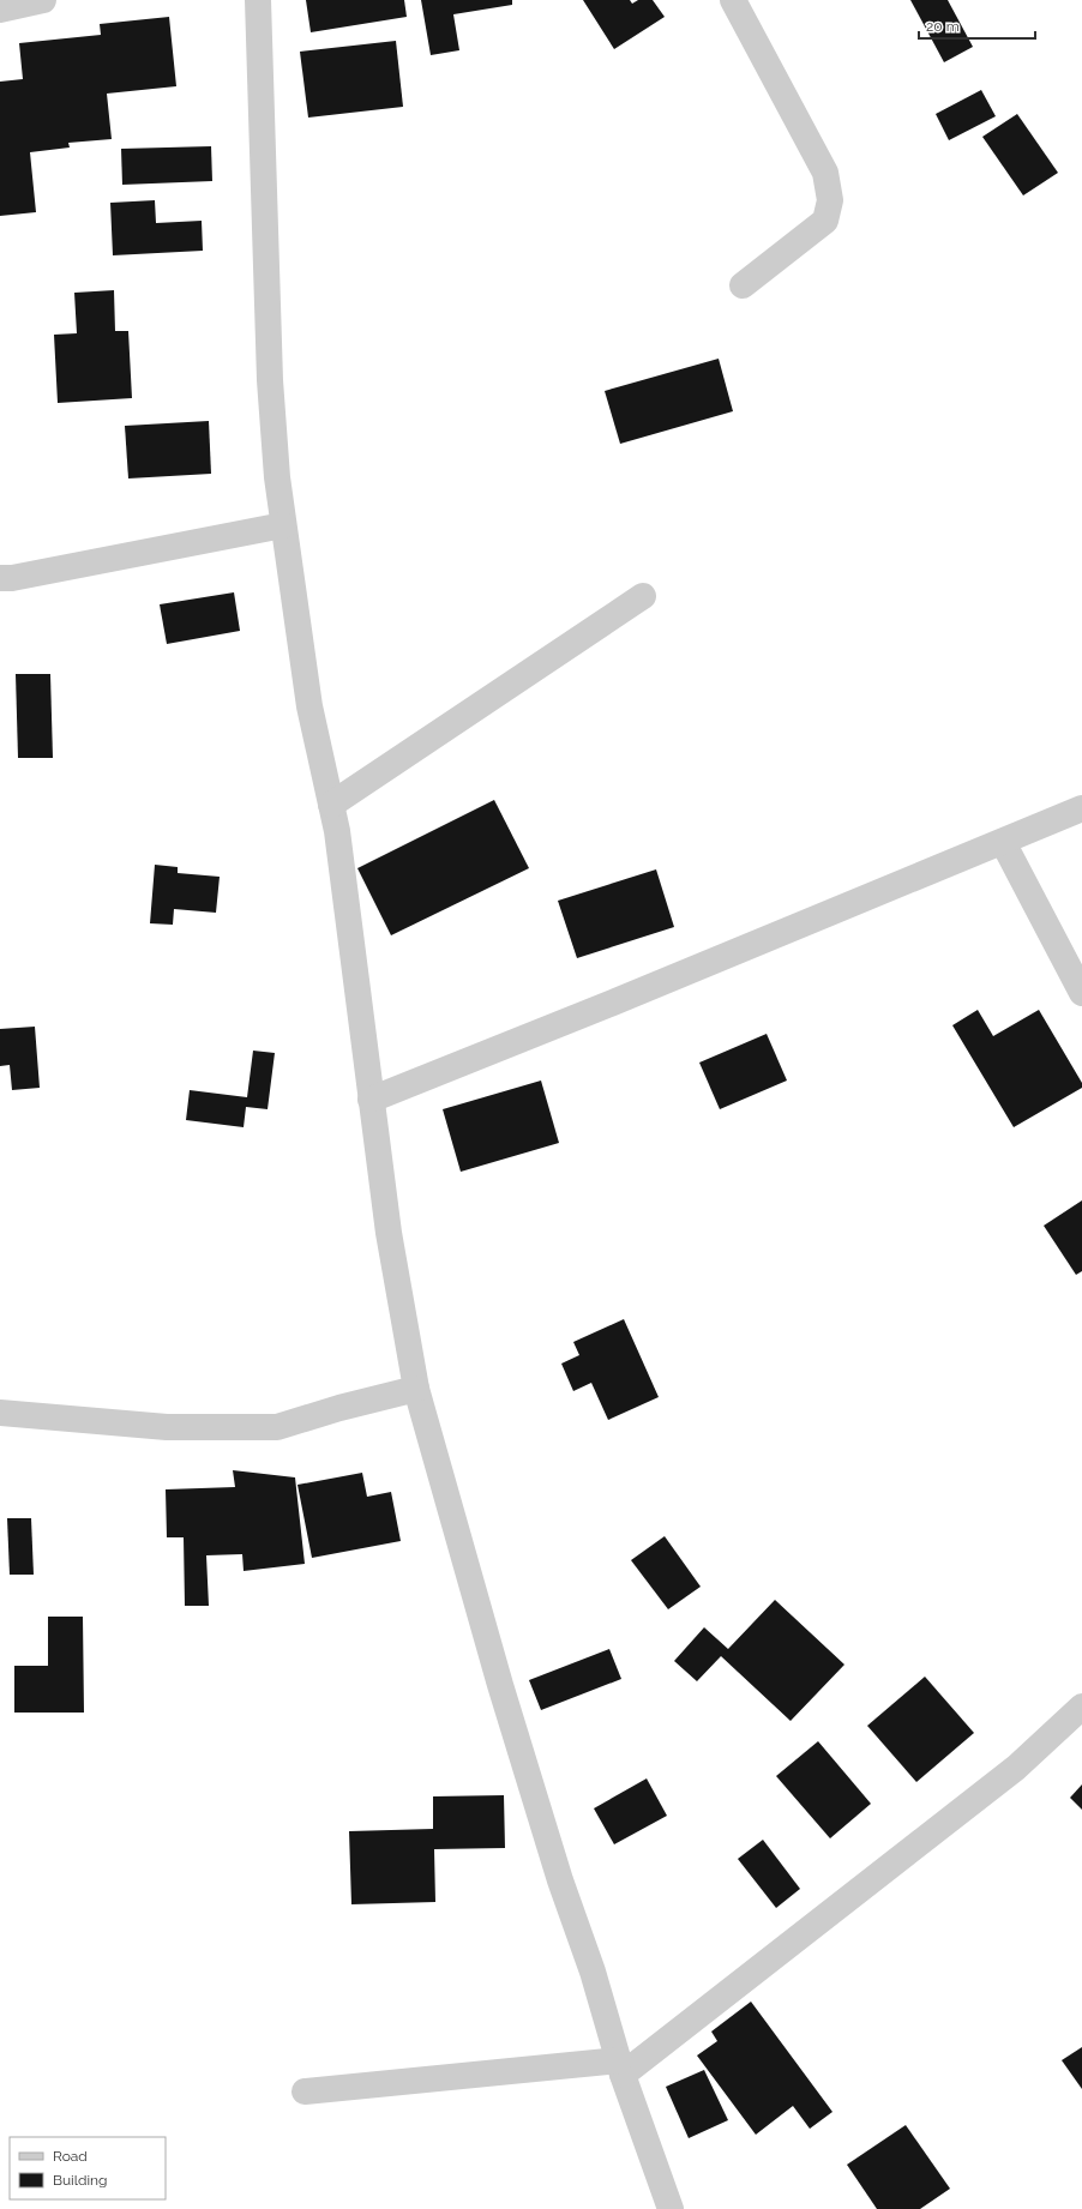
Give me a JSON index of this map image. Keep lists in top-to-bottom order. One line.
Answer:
{"legend":["Road","Building"],"scale_bar":"20 m"}
